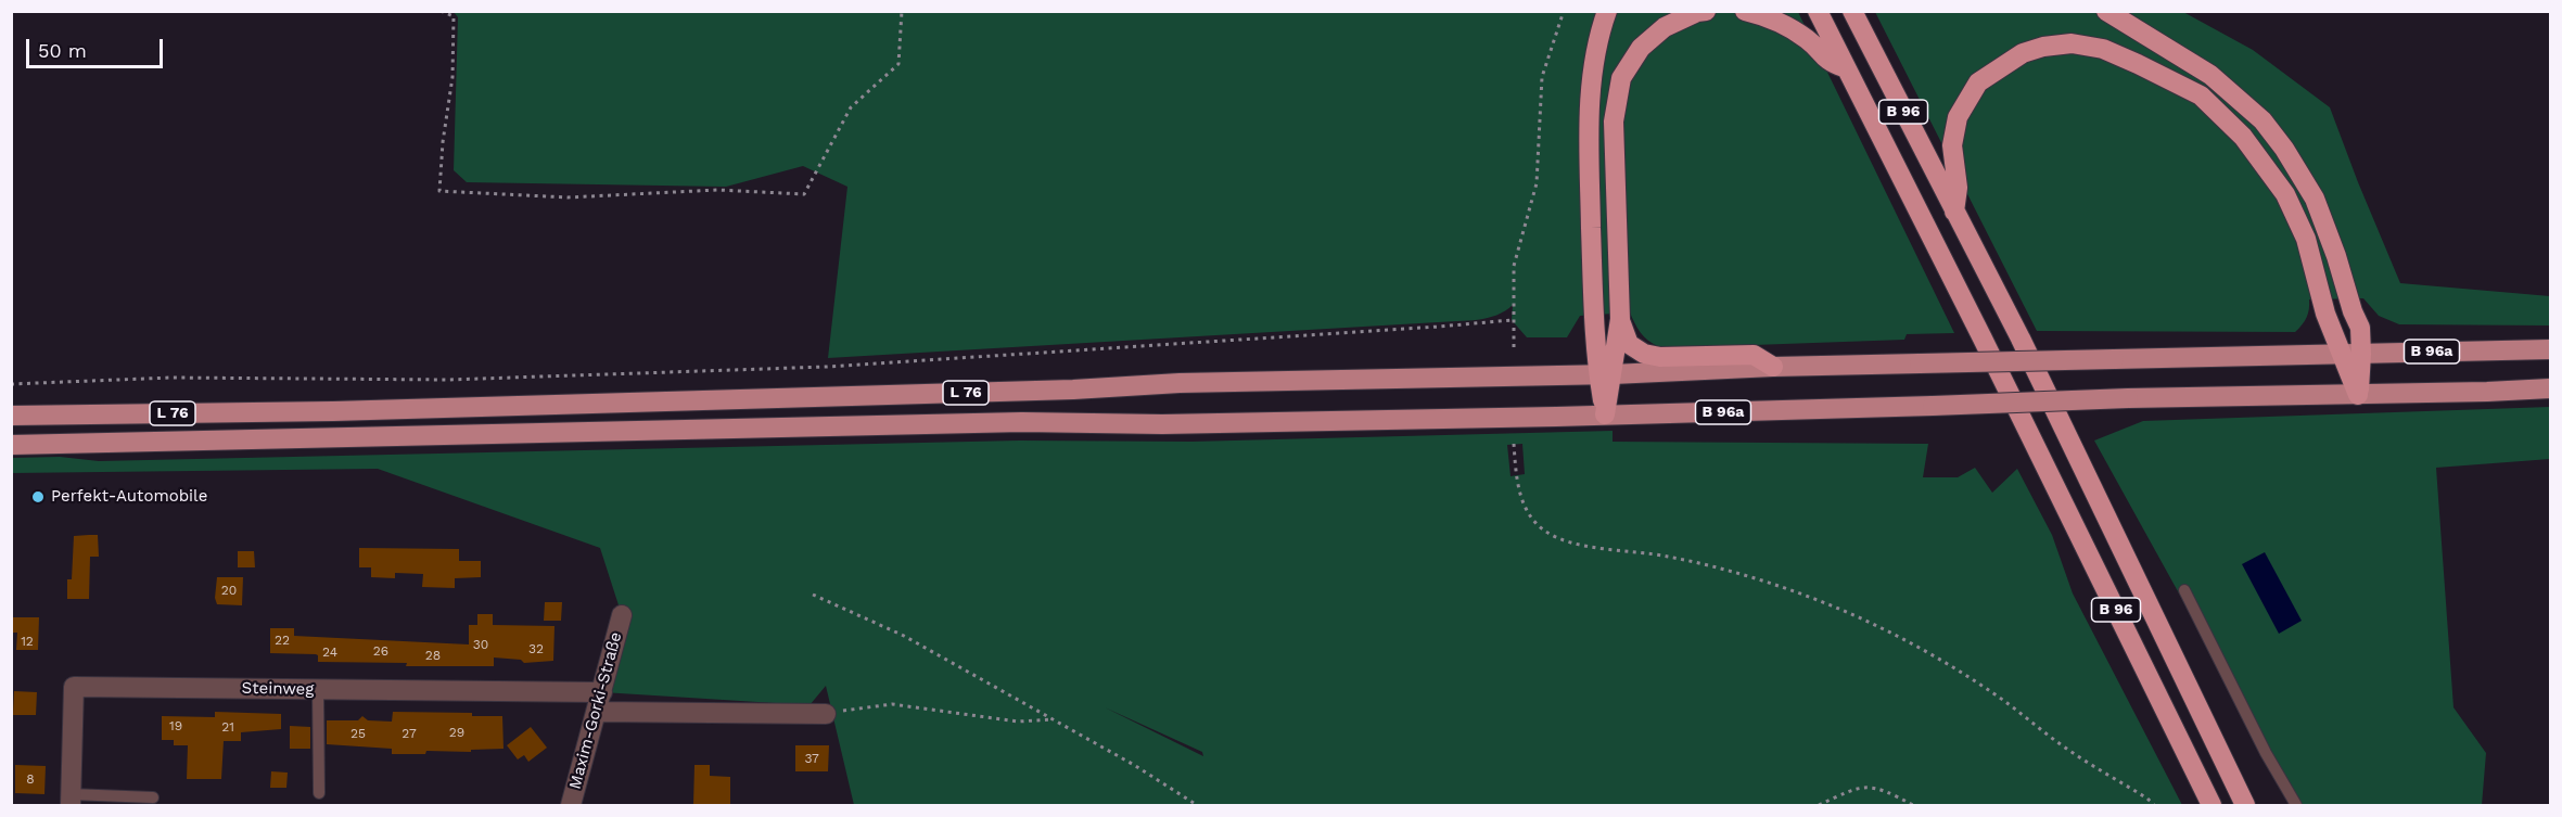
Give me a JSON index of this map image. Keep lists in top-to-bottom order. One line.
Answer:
{"streets":{"highway":["B 96"],"main road":["B 96a","L 76"],"street":["Steinweg","Maxim-Gorki-Straße"]},"crossings":[["B 96a","L 76"],["Steinweg","Maxim-Gorki-Straße"]],"places":["Perfekt-Automobile"],"house_numbers":["20","22","12","30","32","26","24","28","19","21","29","25","27","37","8"],"scale_bar":"50 m"}
